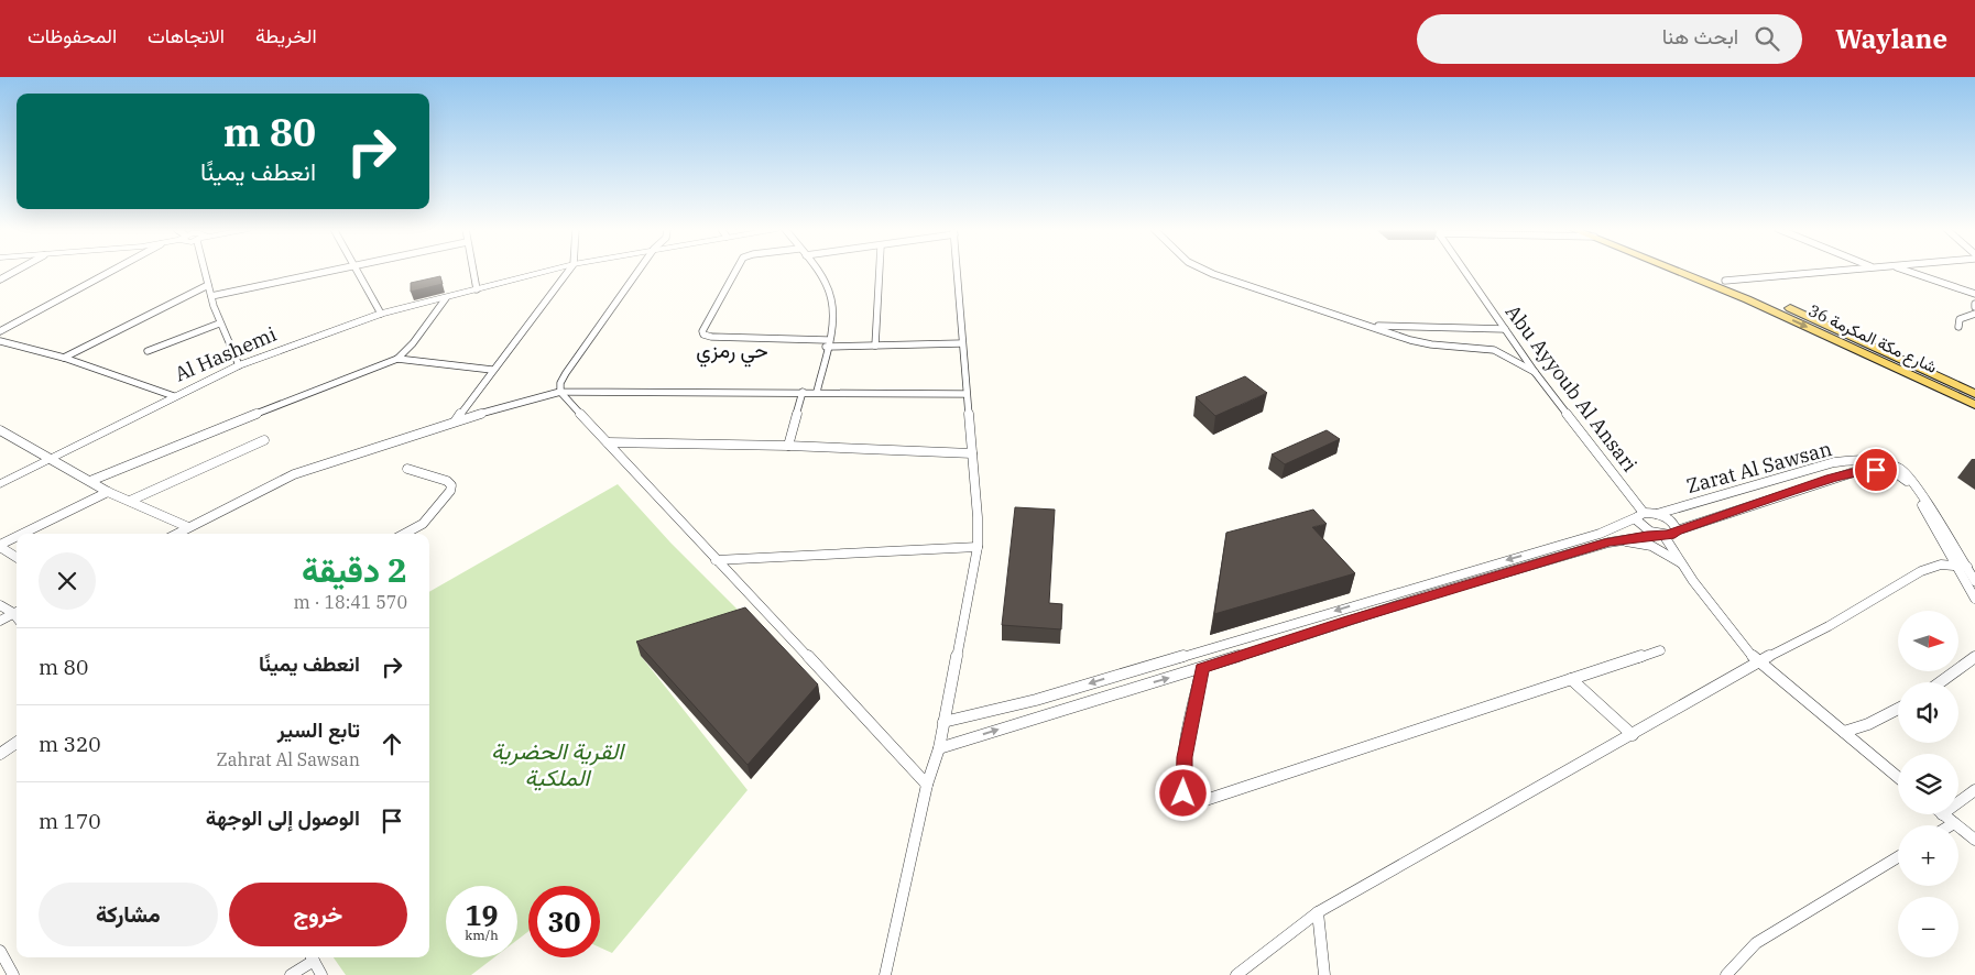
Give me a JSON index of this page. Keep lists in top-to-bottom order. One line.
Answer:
{"streets":{"main road":["شارع مكة المكرمة 36"],"street":["Al Hashemi","Abu Ayyoub Al Ansari","Zarat Al Sawsan"]},"districts":["حي رمزي"],"parks":["القرية الحضرية الملكية"],"north":"right","page":{"header":"Waylane","search":"ابحث هنا","nav":["الخريطة","الاتجاهات","المحفوظات"],"turn":["80 m","انعطف يمينًا"],"heading":["2 دقيقة","570 m · 18:41"],"map_buttons":["+","−"],"list":[{"name":"انعطف يمينًا","value":"80 m"},{"name":"تابع السير","note":"Zahrat Al Sawsan","value":"320 m"},{"name":"الوصول إلى الوجهة","value":"170 m"}],"buttons":["خروج","مشاركة"],"speed":"19 km/h","limit":"30"}}
